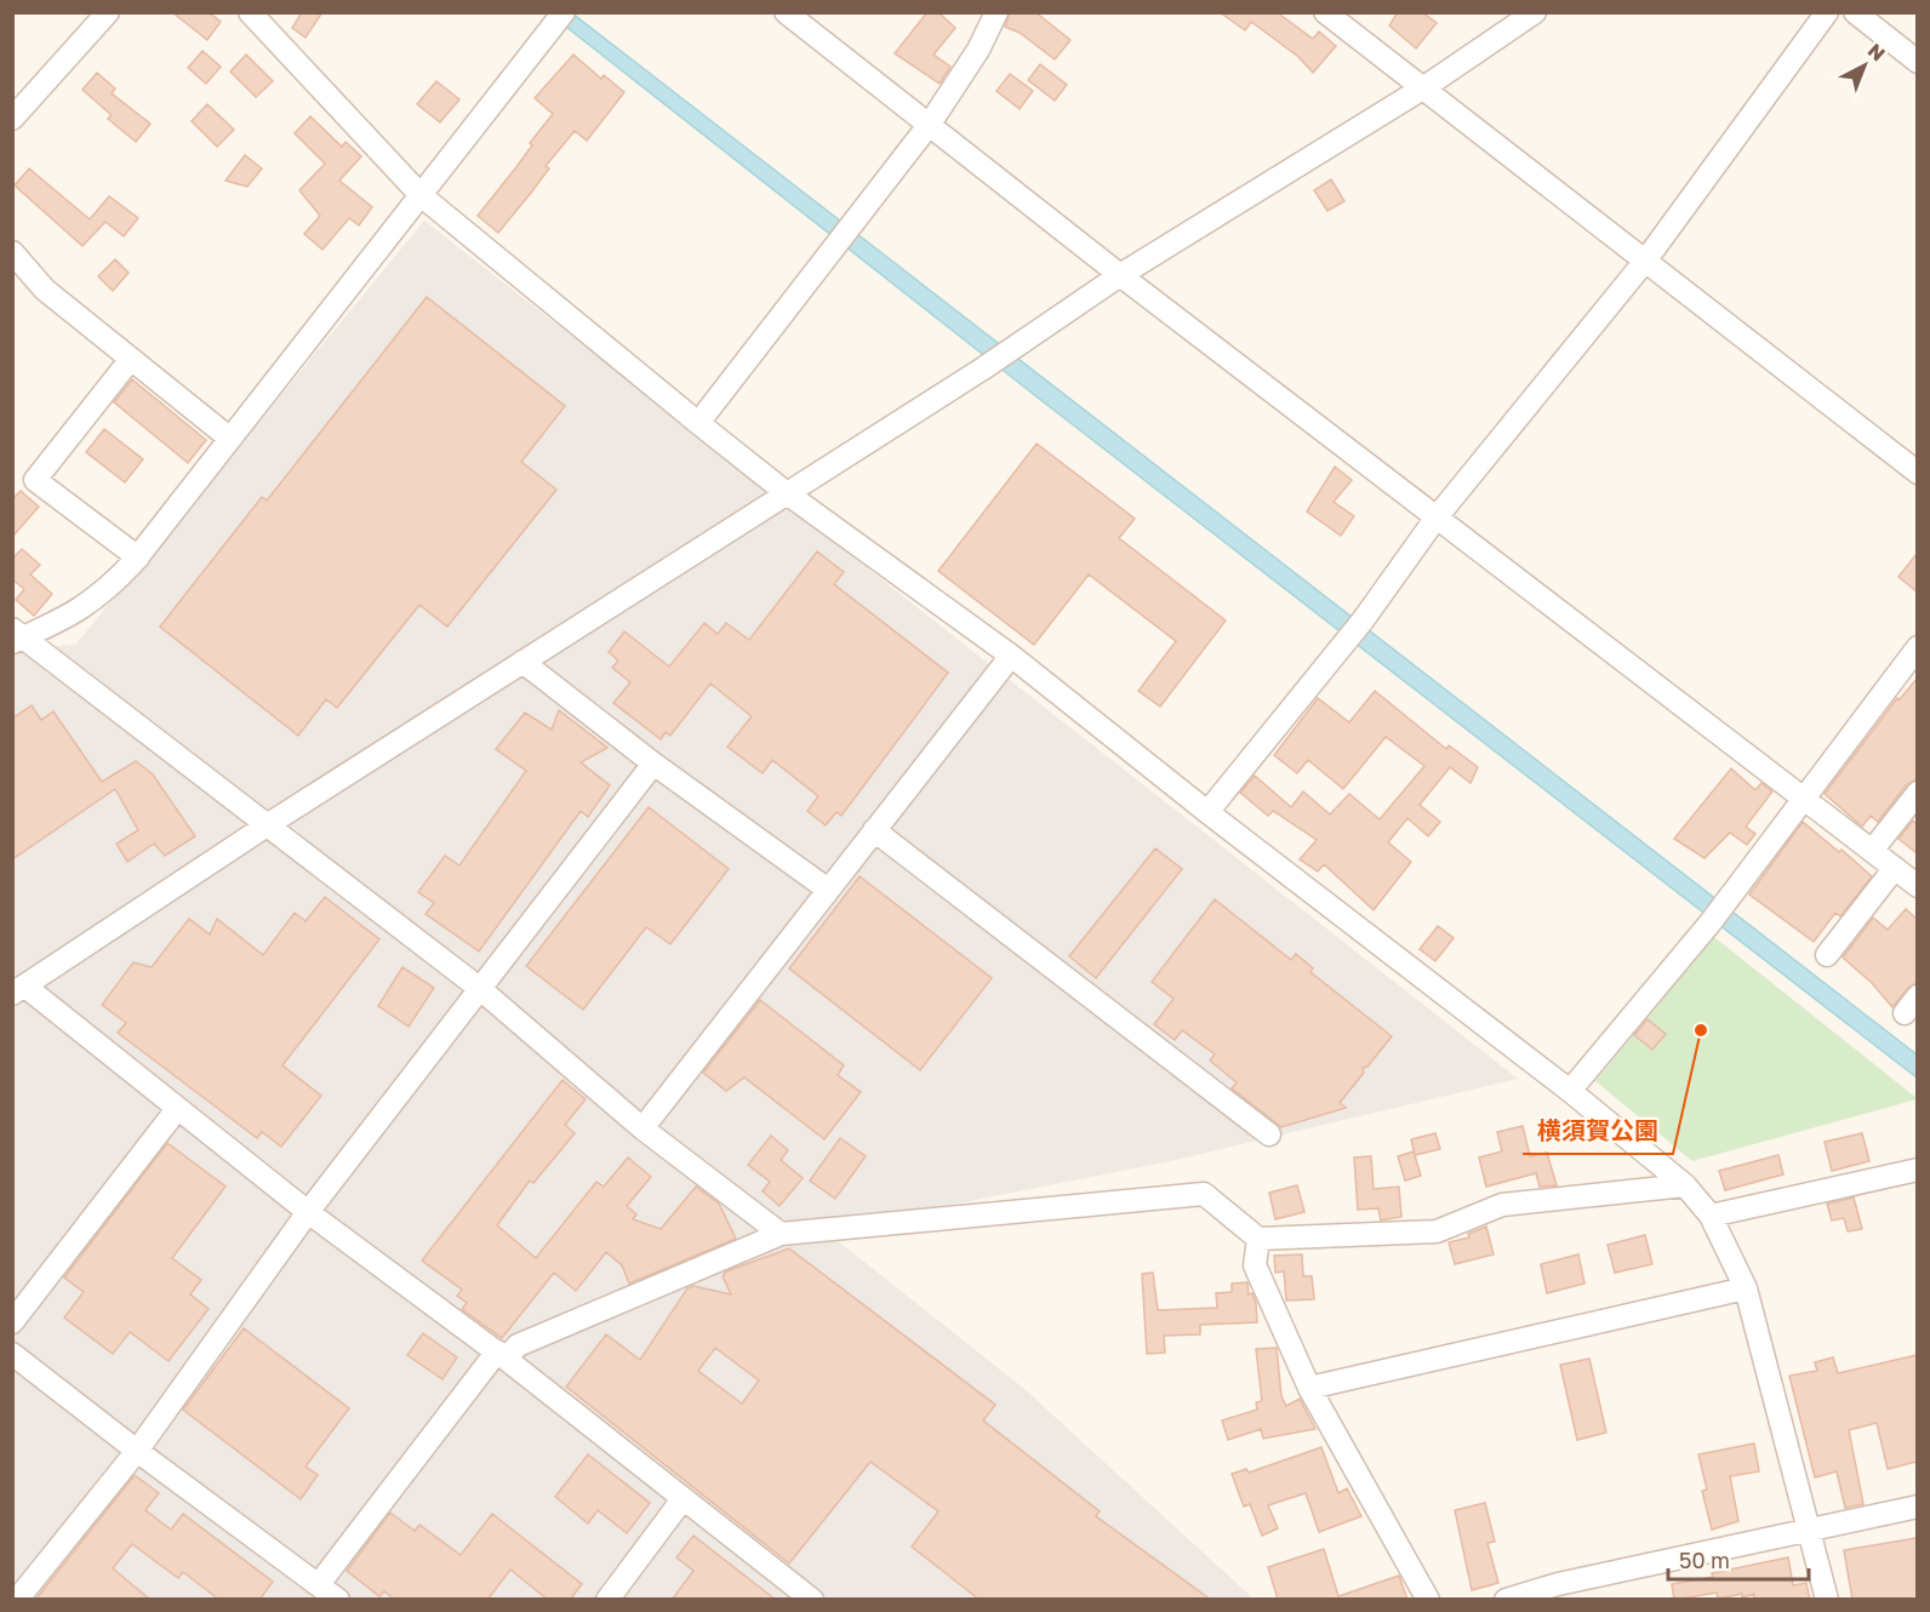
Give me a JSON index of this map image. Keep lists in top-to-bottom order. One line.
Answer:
{"places":["横須賀公園"],"scale_bar":"50 m","north":"top right"}
